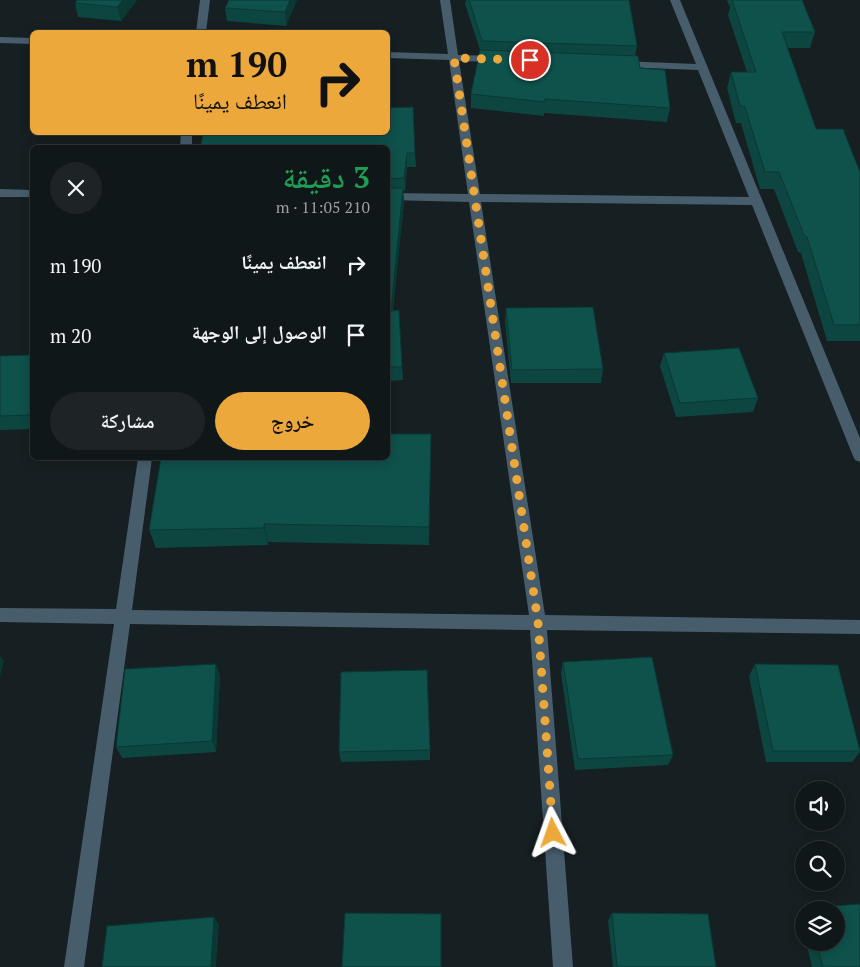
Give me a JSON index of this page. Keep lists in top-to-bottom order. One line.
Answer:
{"page":{"turn":["190 m","انعطف يمينًا"],"heading":["3 دقيقة","210 m · 11:05"],"list":[{"name":"انعطف يمينًا","value":"190 m"},{"name":"الوصول إلى الوجهة","value":"20 m"}],"buttons":["خروج","مشاركة"]}}
